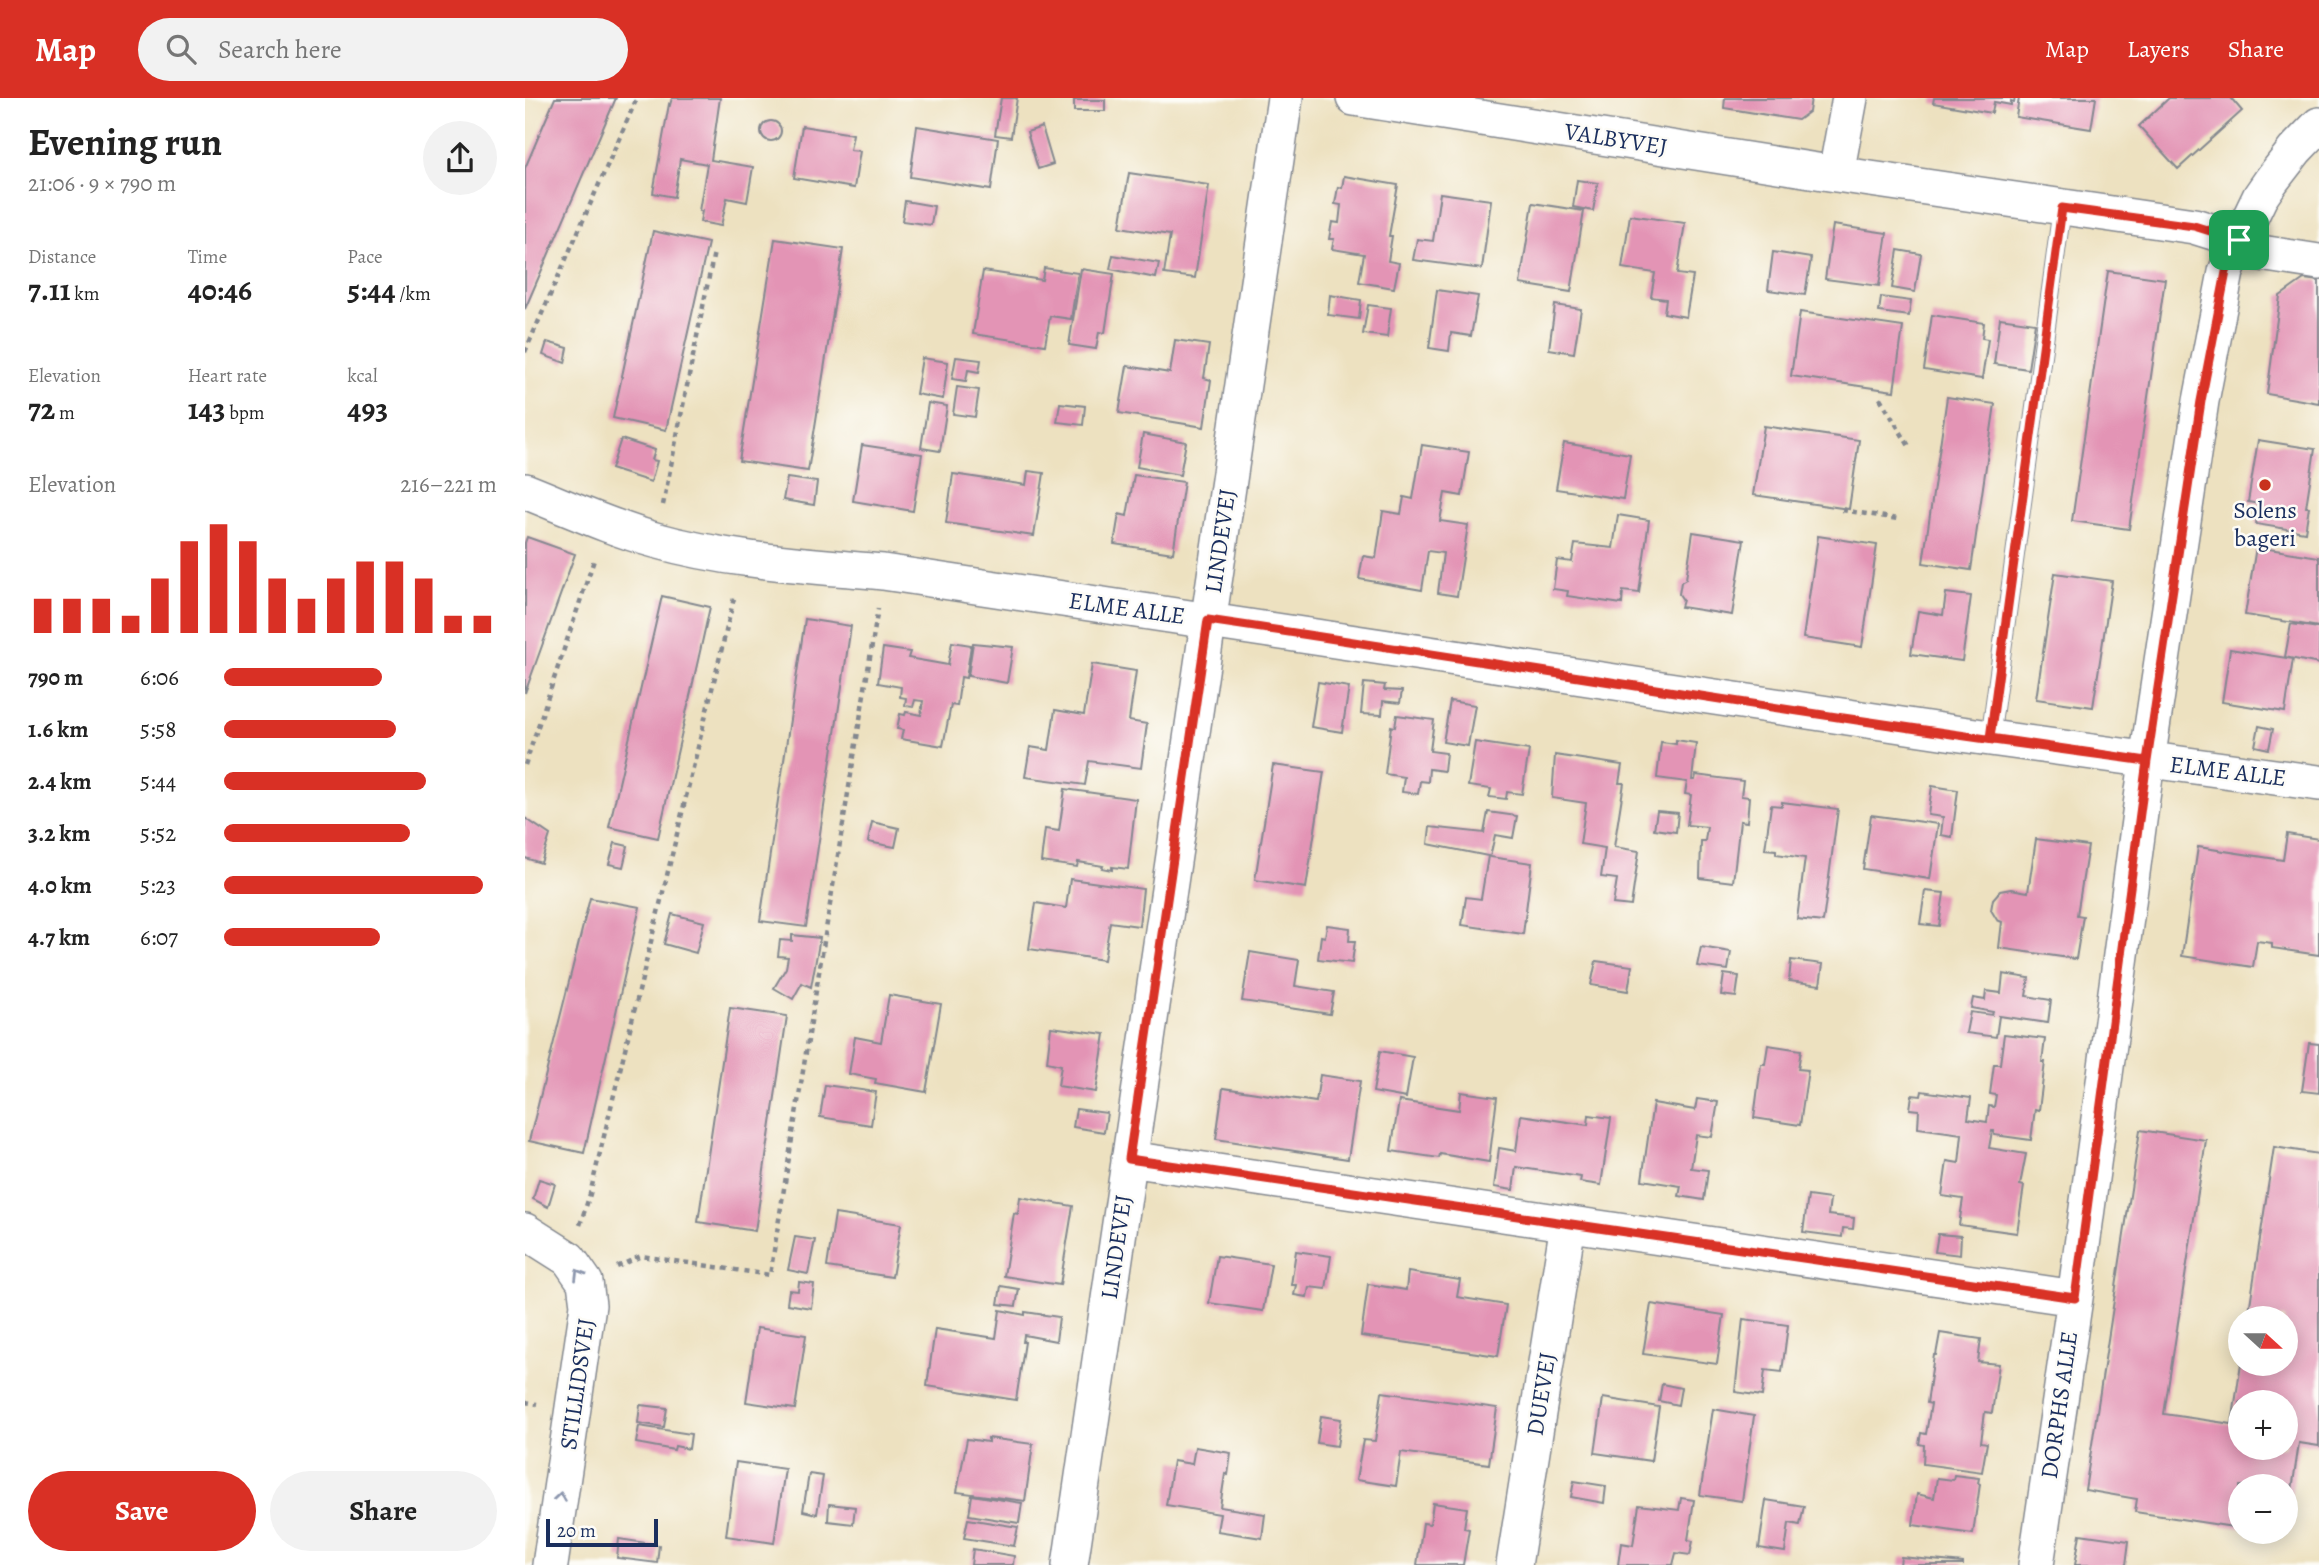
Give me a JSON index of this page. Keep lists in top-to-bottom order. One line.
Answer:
{"streets":{"street":["VALBYVEJ","LINDEVEJ","ELME ALLE","STILLIDSVEJ","DUEVEJ","DORPHS ALLE"]},"crossings":[["VALBYVEJ","DORPHS ALLE"],["LINDEVEJ","ELME ALLE"],["ELME ALLE","DORPHS ALLE"]],"one_way":["STILLIDSVEJ"],"places":["Solens bageri"],"scale_bar":"20 m","north":"right","page":{"header":"Map","search":"Search here","nav":["Map","Layers","Share"],"heading":["Evening run","21:06 · 9 × 790 m"],"stats":[["Distance","7.11 km"],["Time","40:46"],["Pace","5:44 /km"],["Elevation","72 m"],["Heart rate","143 bpm"],["kcal","493"]],"chart":["Elevation","216–221 m"],"list":[{"name":"790 m","note":"6:06"},{"name":"1.6 km","note":"5:58"},{"name":"2.4 km","note":"5:44"},{"name":"3.2 km","note":"5:52"},{"name":"4.0 km","note":"5:23"},{"name":"4.7 km","note":"6:07"}],"map_buttons":["+","−"],"buttons":["Save","Share"],"scale":"20 m"}}
